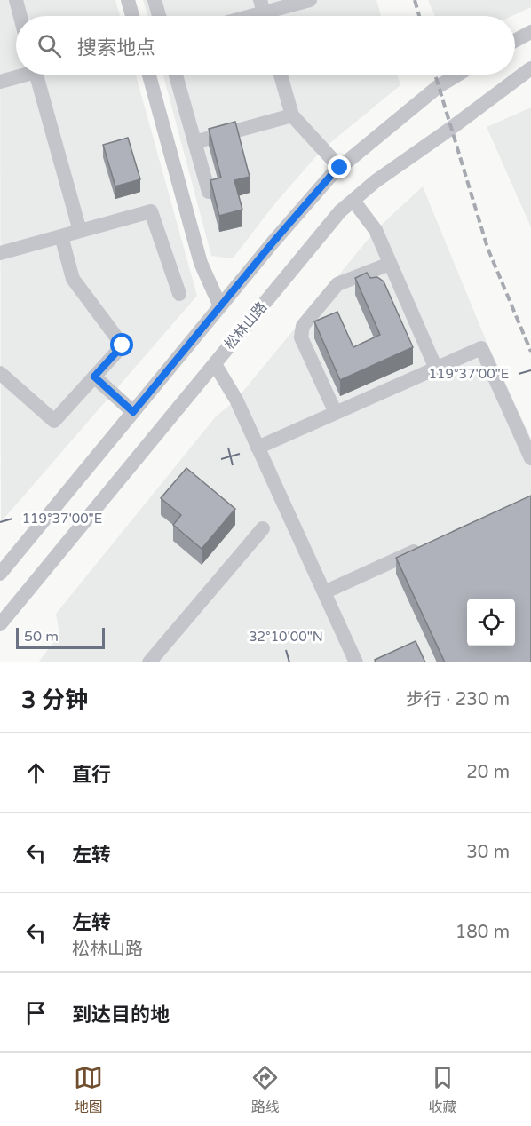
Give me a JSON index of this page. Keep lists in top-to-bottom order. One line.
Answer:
{"streets":{"street":["松林山路"]},"scale_bar":"50 m","page":{"search":"搜索地点","scale":"50 m","heading":["3 分钟","步行 · 230 m"],"list":[["直行","20 m"],["左转","30 m"],["左转","松林山路","180 m"],"到达目的地"],"nav":["地图","路线","收藏"]},"coordinates":["119°37'00\"E","32°10'00\"N"]}
